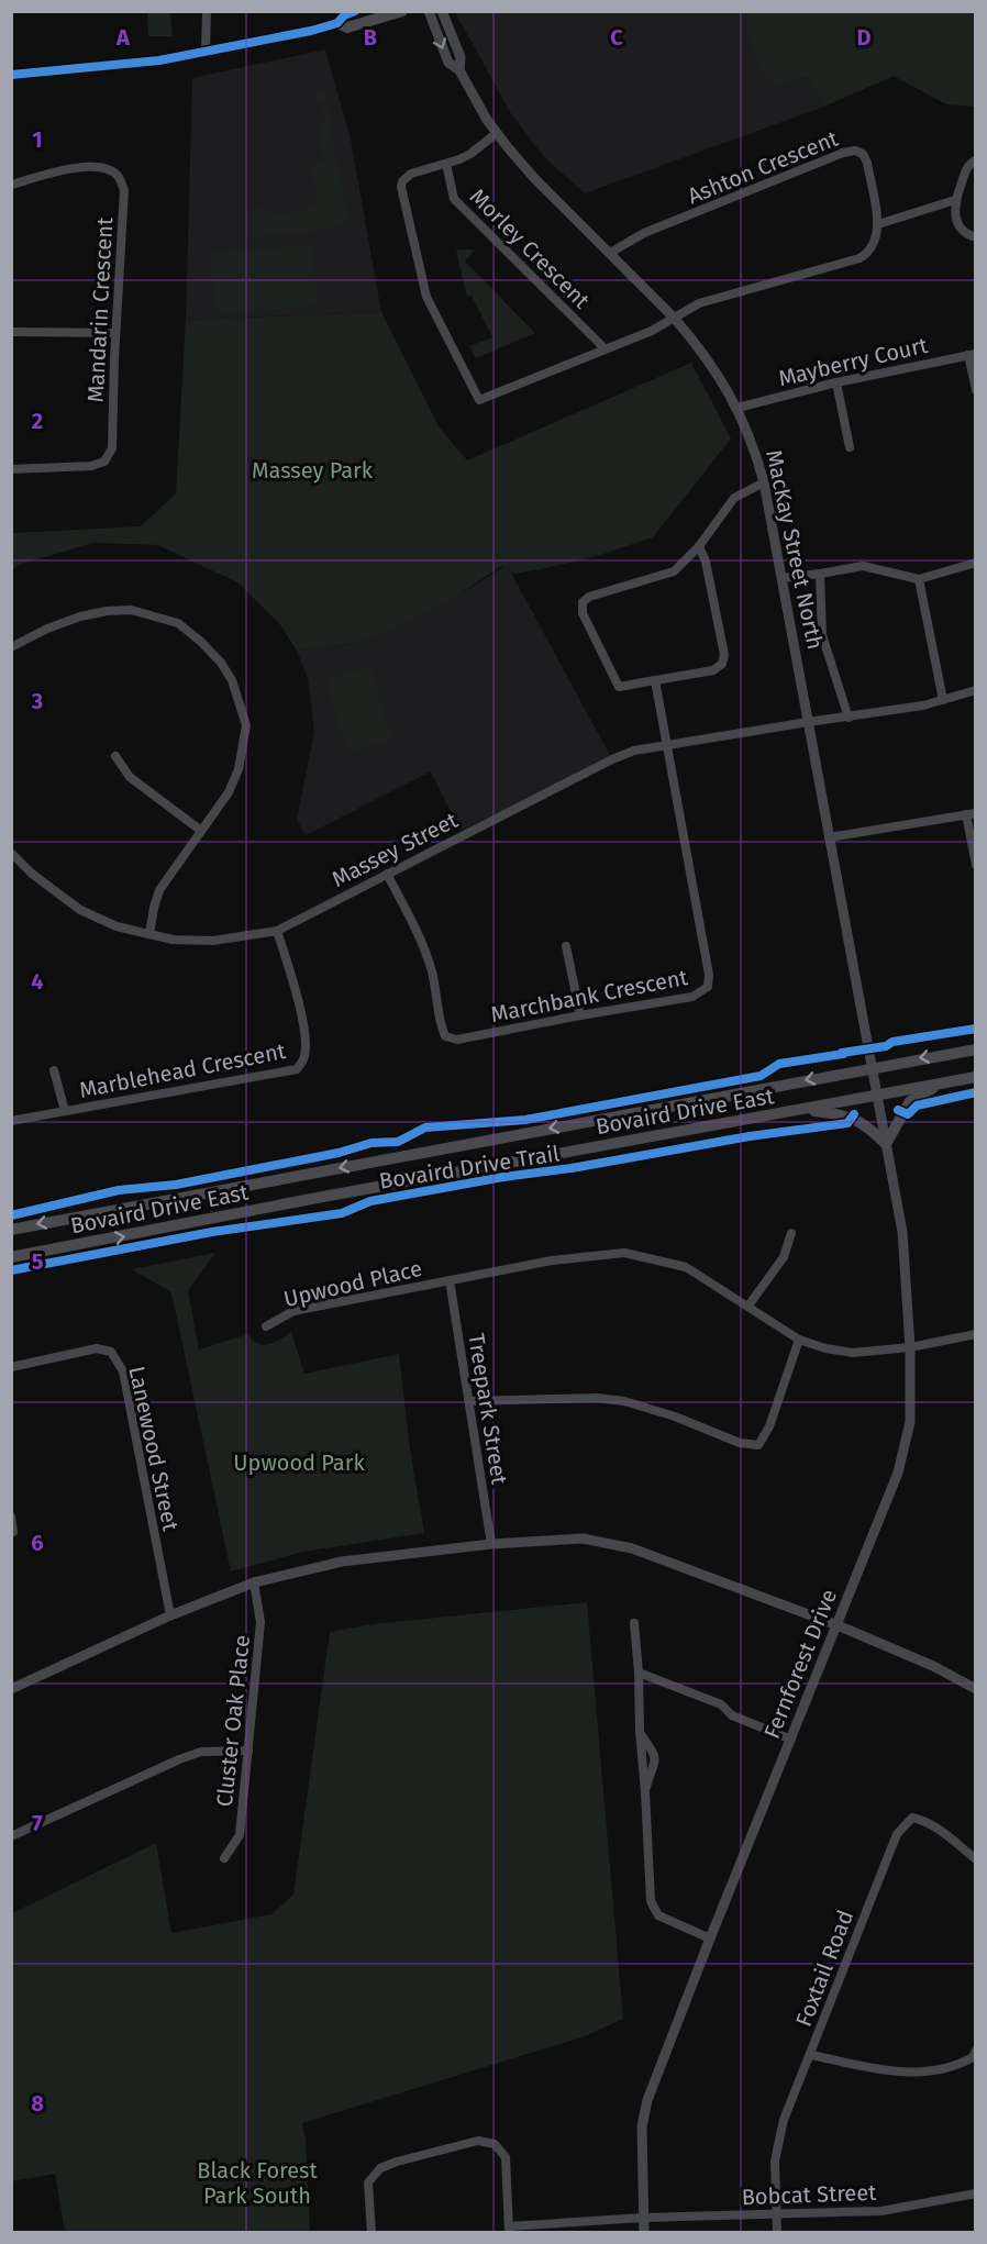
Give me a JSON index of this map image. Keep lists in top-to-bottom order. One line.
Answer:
{"streets":{"main road":["Bovaird Drive East"],"street":["Ashton Crescent","Morley Crescent","Mandarin Crescent","Mayberry Court","MacKay Street North","Massey Street","Marchbank Crescent","Marblehead Crescent","Upwood Place","Treepark Street","Lanewood Street","Fernforest Drive","Cluster Oak Place","Foxtail Road","Bobcat Street"],"cycle path":["Bovaird Drive Trail"]},"crossings":[["Ashton Crescent","MacKay Street North"],["Mayberry Court","MacKay Street North"],["MacKay Street North","Massey Street"],["MacKay Street North","Bovaird Drive East"],["MacKay Street North","Fernforest Drive"],["Massey Street","Marchbank Crescent"],["Massey Street","Marblehead Crescent"],["Bovaird Drive East","Fernforest Drive"],["Upwood Place","Treepark Street"],["Upwood Place","Fernforest Drive"],["Fernforest Drive","Bobcat Street"],["Foxtail Road","Bobcat Street"]],"parks":["Massey Park","Upwood Park","Black Forest Park South"],"grid":{"columns":["A","B","C","D"],"rows":["1","2","3","4","5","6","7","8"]}}
